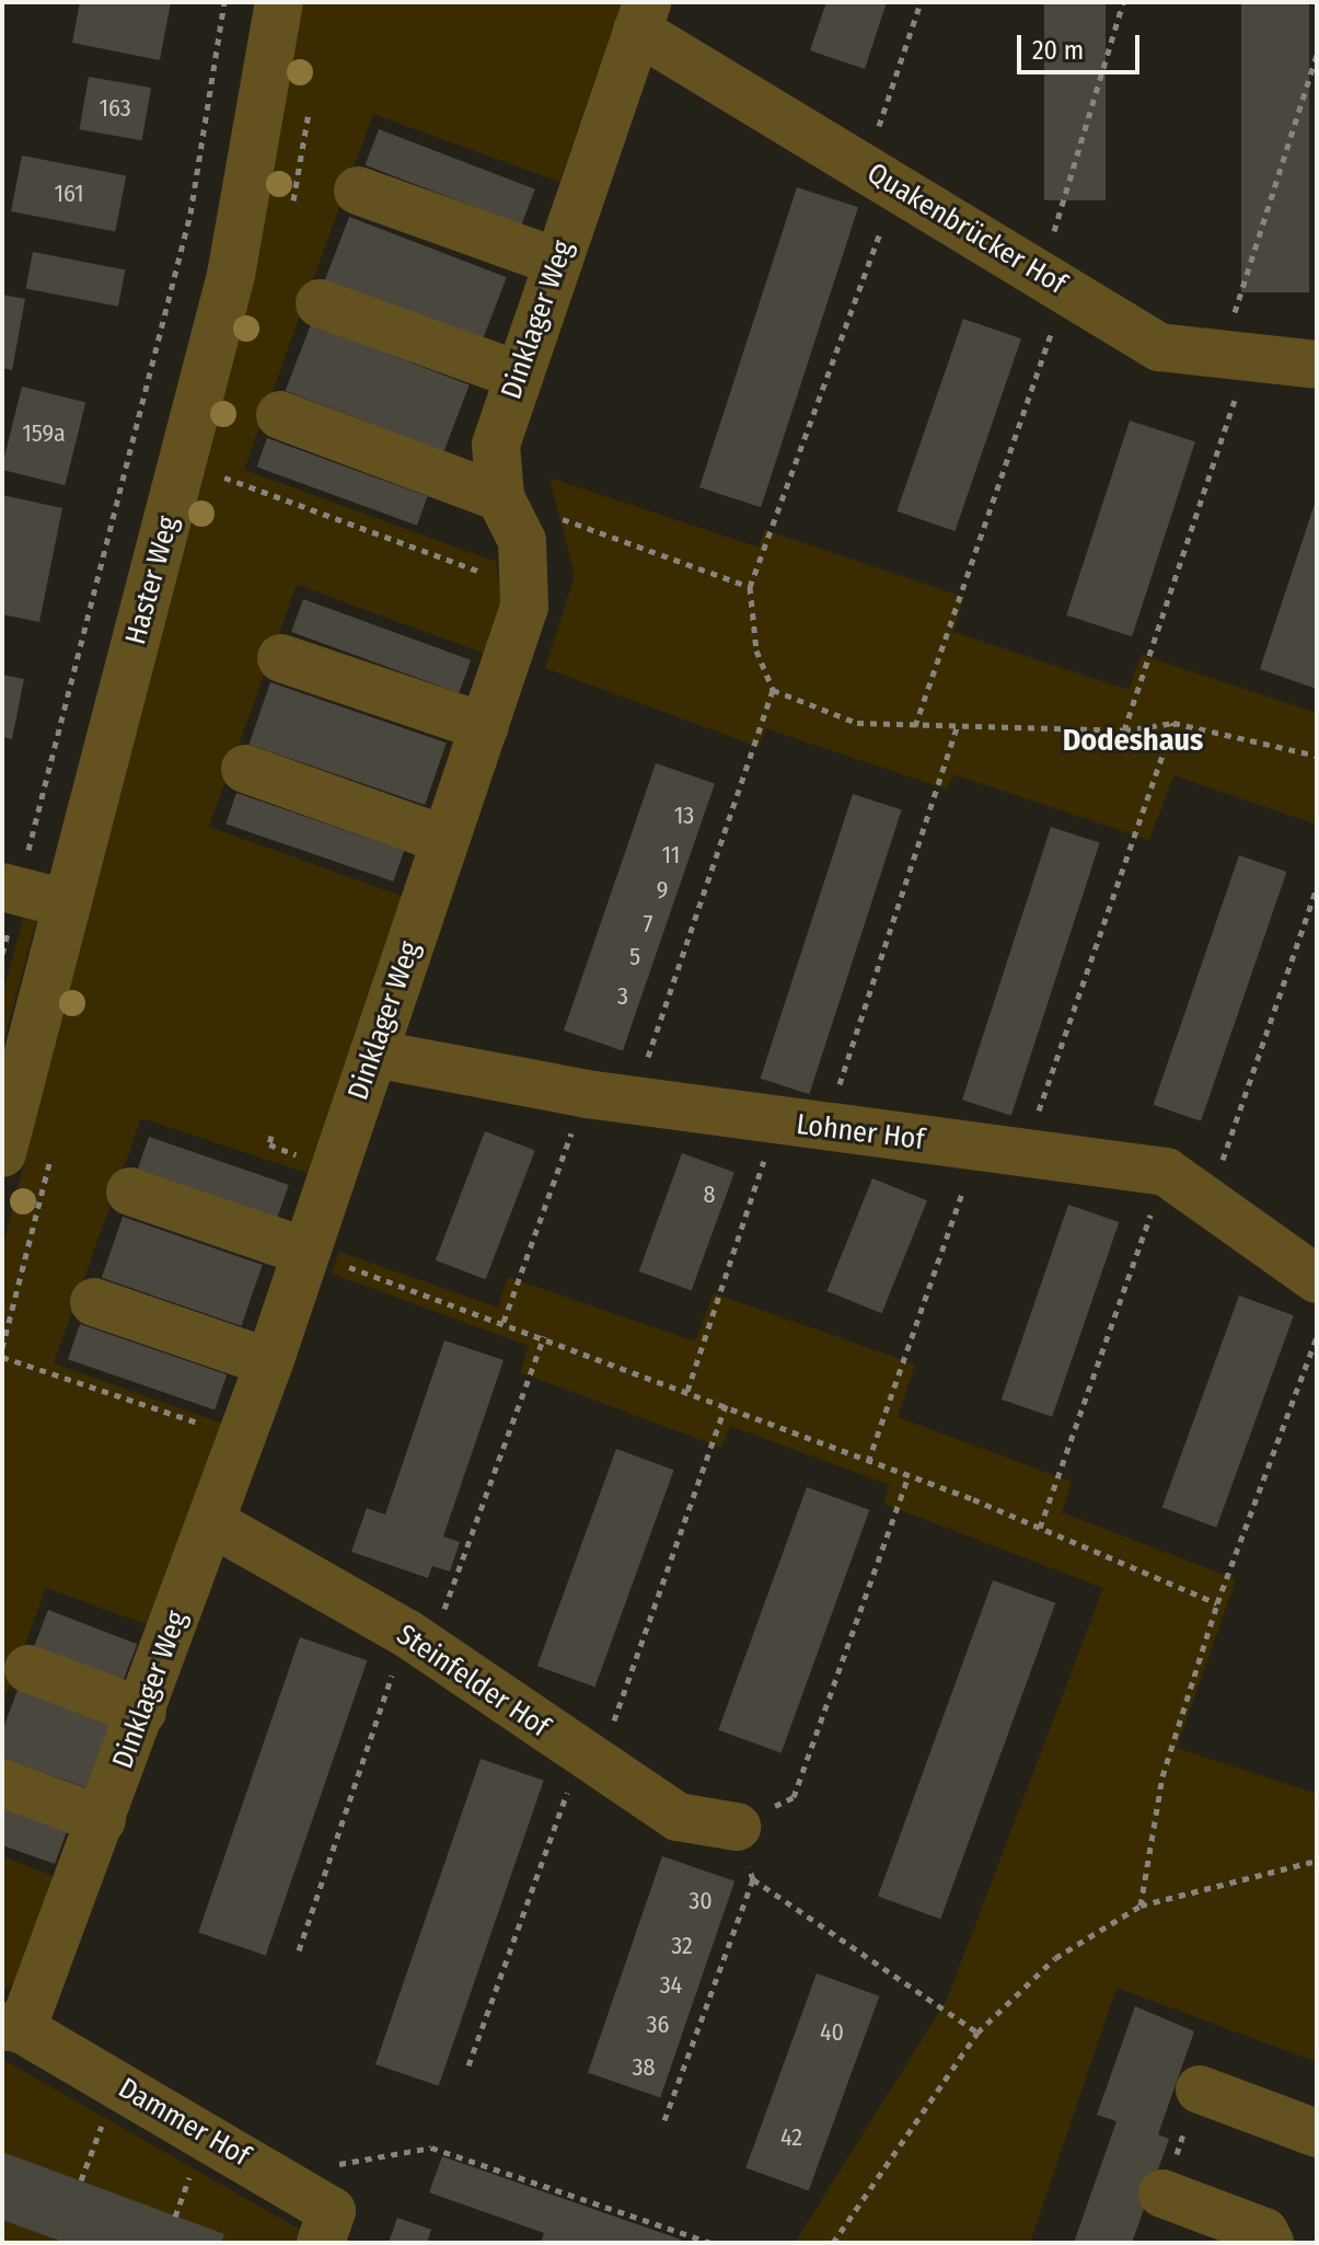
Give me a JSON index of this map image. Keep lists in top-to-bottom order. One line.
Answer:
{"streets":{"street":["Quakenbrücker Hof","Dinklager Weg","Haster Weg","Lohner Hof","Steinfelder Hof","Dammer Hof"]},"crossings":[["Quakenbrücker Hof","Dinklager Weg"],["Dinklager Weg","Lohner Hof"],["Dinklager Weg","Steinfelder Hof"],["Dinklager Weg","Dammer Hof"]],"districts":["Dodeshaus"],"house_numbers":["163","161","159a","13","11","9","7","5","3","8","30","32","34","36","40","38","42"],"scale_bar":"20 m"}
